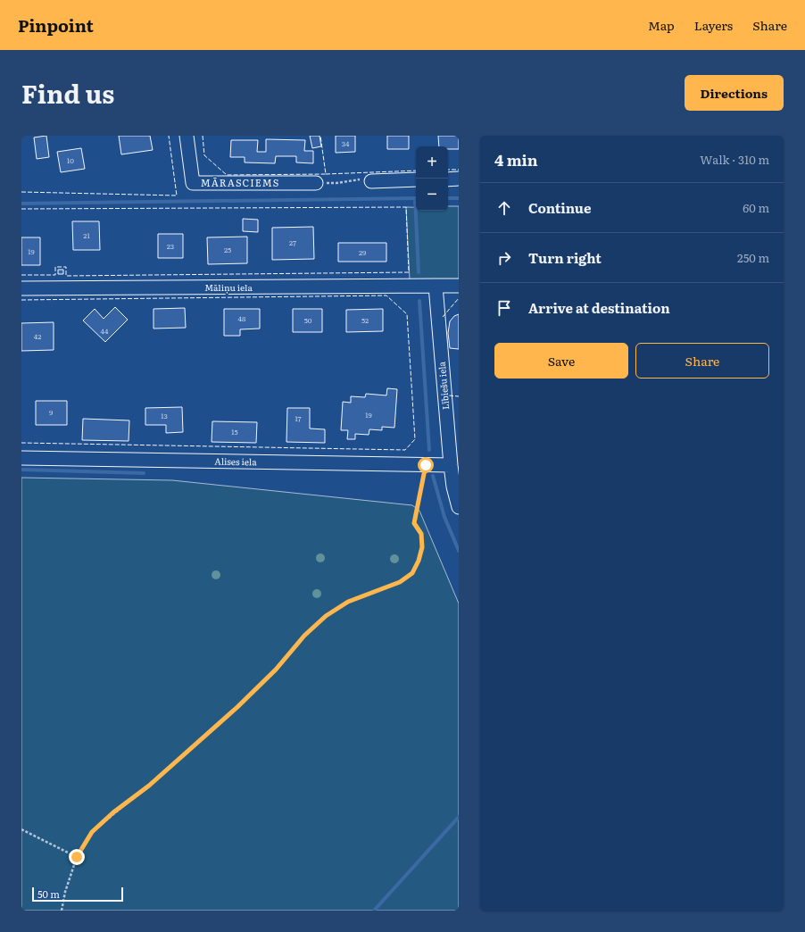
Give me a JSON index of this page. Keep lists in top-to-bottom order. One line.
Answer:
{"streets":{"street":["Māliņu iela","Lībiešu iela","Alises iela"]},"crossings":[["Māliņu iela","Lībiešu iela"],["Lībiešu iela","Alises iela"]],"districts":["MĀRASCIEMS"],"house_numbers":["34","10","21","27","23","25","19","29","48","50","52","44","42","9","19","13","17","15"],"scale_bar":"50 m","page":{"header":"Pinpoint","nav":["Map","Layers","Share"],"title":"Find us","buttons":["Directions",["Save","Share"]],"heading":["4 min","Walk · 310 m"],"map_buttons":["+","−"],"list":[["Continue","60 m"],["Turn right","250 m"],"Arrive at destination"],"scale":"50 m"}}
